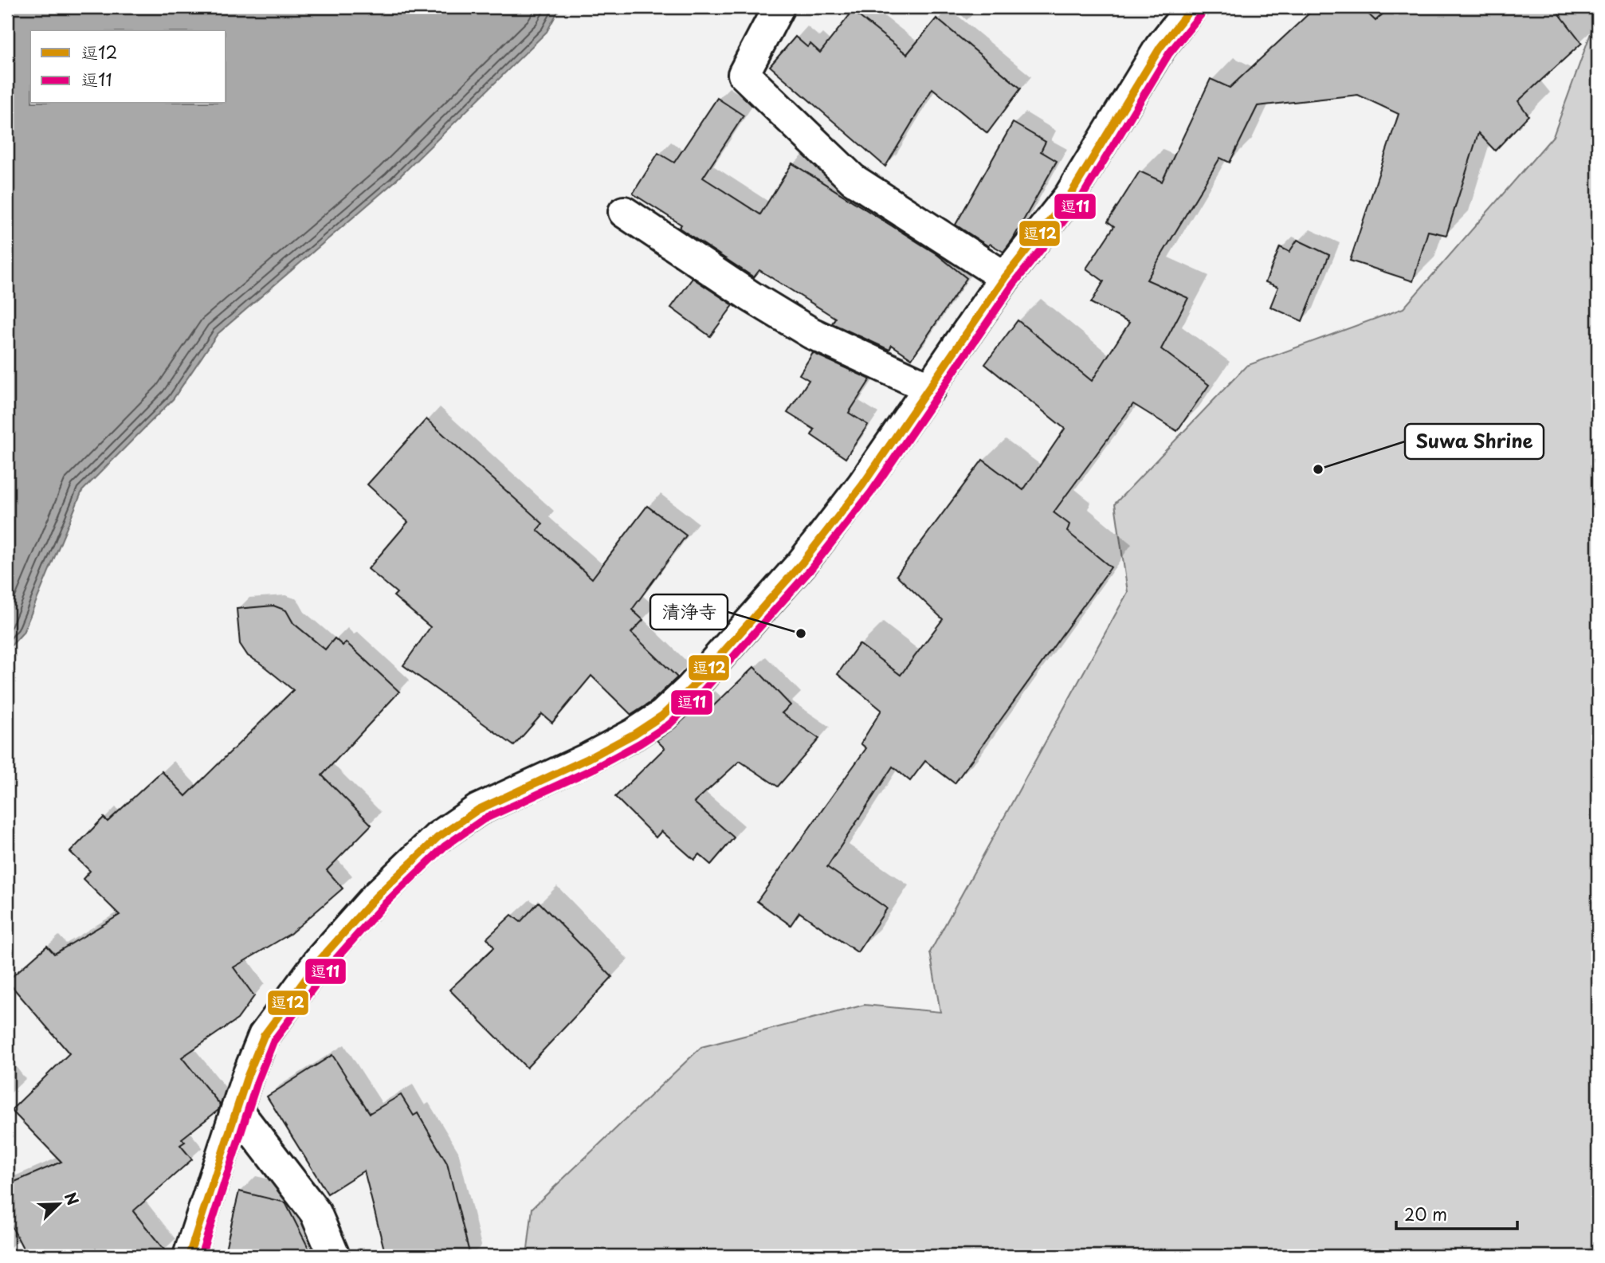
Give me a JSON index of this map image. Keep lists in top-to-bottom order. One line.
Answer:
{"places":["Suwa Shrine","清浄寺"],"lines":["transit line 逗12","transit line 逗11"],"legend":["逗12","逗11"],"scale_bar":"20 m","north":"top right"}
